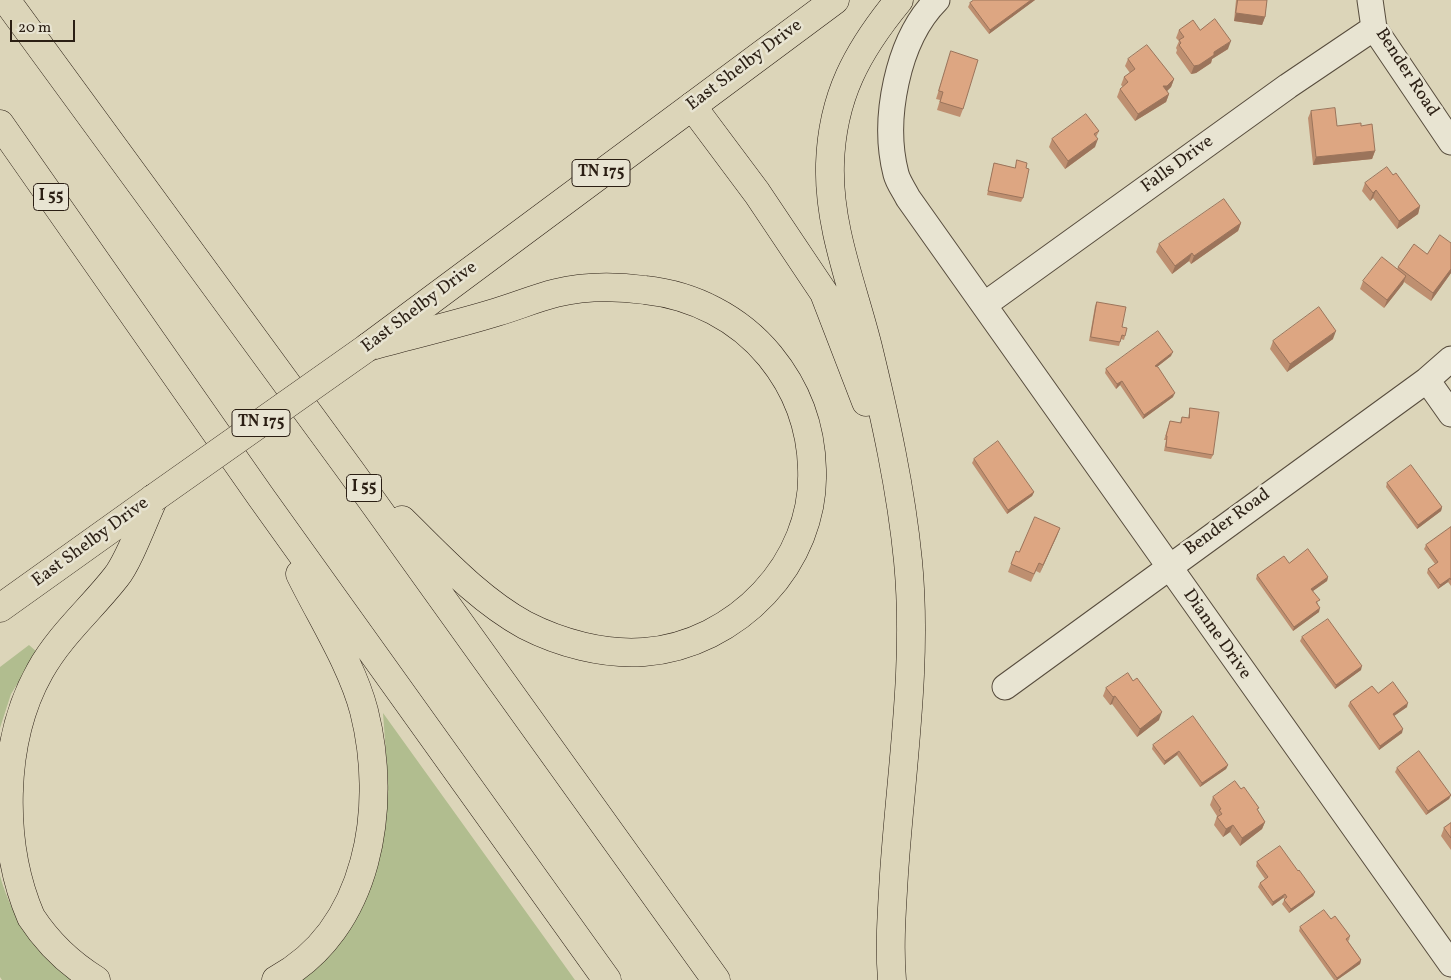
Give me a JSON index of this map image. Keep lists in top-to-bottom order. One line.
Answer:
{"streets":{"main road":["East Shelby Drive","TN 175","I 55"],"street":["Bender Road","Falls Drive","Dianne Drive"]},"crossings":[["Bender Road","Falls Drive"],["Bender Road","Dianne Drive"],["Falls Drive","Dianne Drive"]],"scale_bar":"20 m"}
